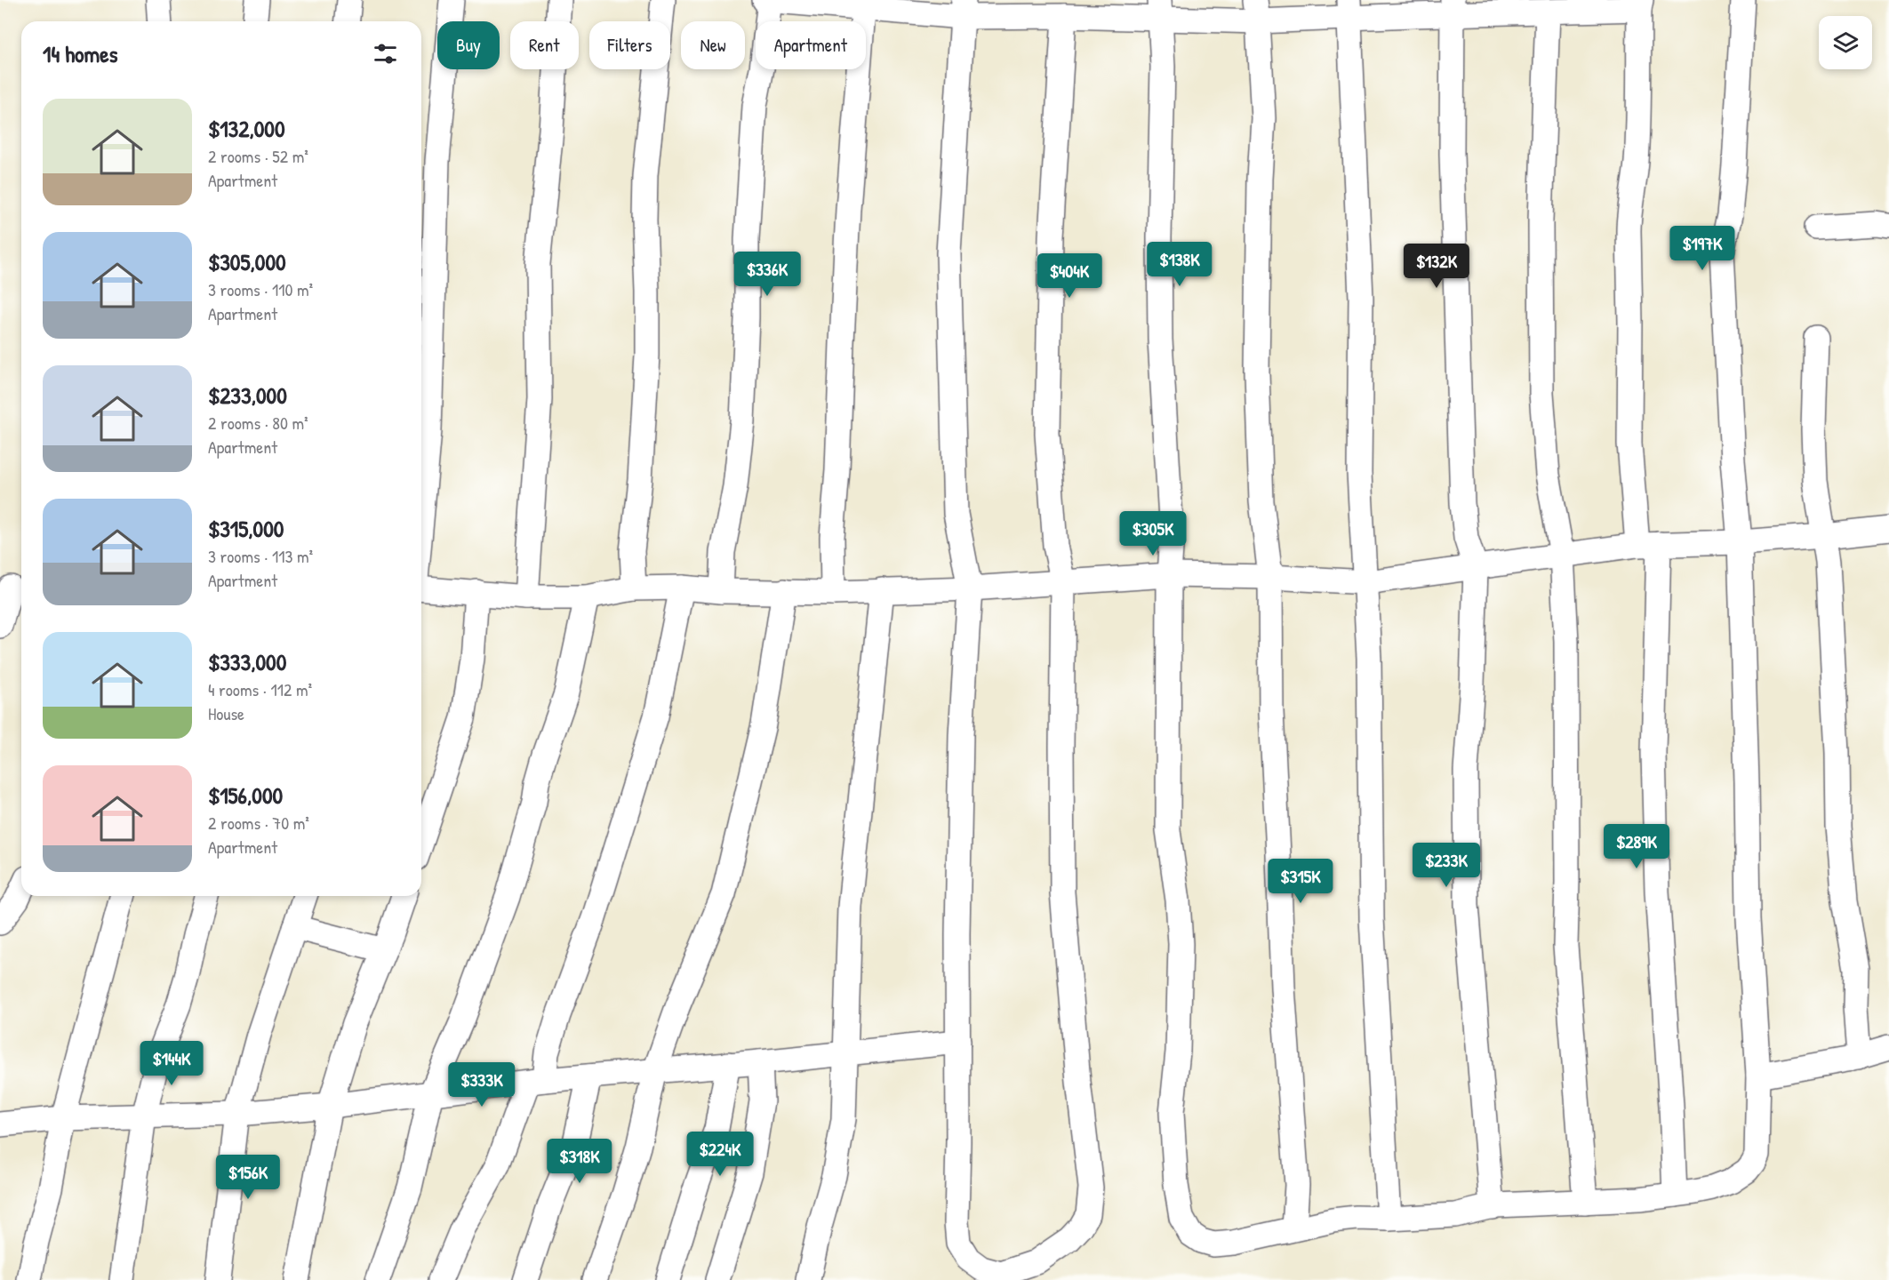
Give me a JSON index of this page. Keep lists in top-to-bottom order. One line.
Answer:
{"page":{"chip":["Buy","Rent","Filters","New","Apartment"],"heading":"14 homes","list":[{"name":"$132,000","note":"2 rooms · 52 m² · Apartment"},{"name":"$305,000","note":"3 rooms · 110 m² · Apartment"},{"name":"$233,000","note":"2 rooms · 80 m² · Apartment"},{"name":"$315,000","note":"3 rooms · 113 m² · Apartment"},{"name":"$333,000","note":"4 rooms · 112 m² · House"},{"name":"$156,000","note":"2 rooms · 70 m² · Apartment"}],"price":["$197K","$138K","$132K","$336K","$404K","$305K","$289K","$233K","$315K","$144K","$333K","$224K","$318K","$156K"]}}
